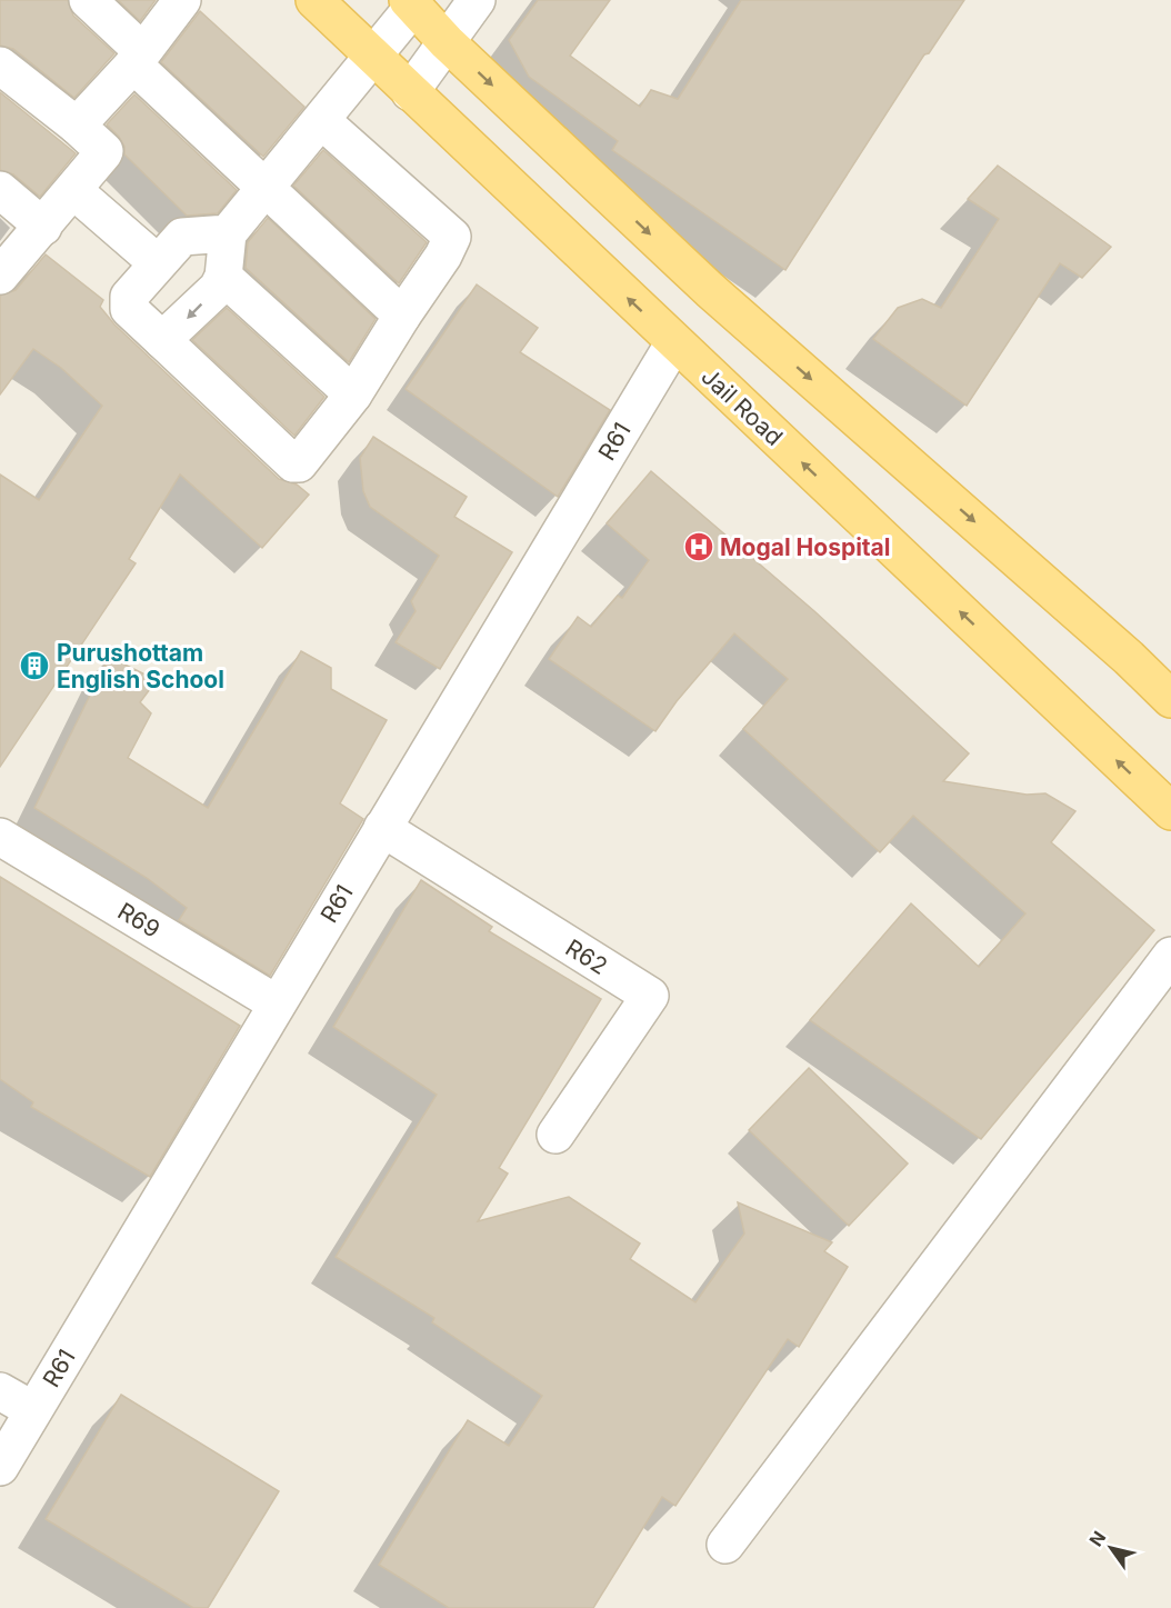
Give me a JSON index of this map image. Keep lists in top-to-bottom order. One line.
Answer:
{"streets":{"main road":["Jail Road"],"street":["R61","R69","R62"]},"crossings":[["Jail Road","R61"],["R61","R69"],["R61","R62"]],"places":{"hospital":["Mogal Hospital"],"building":["Purushottam English School"]},"north":"top left"}
